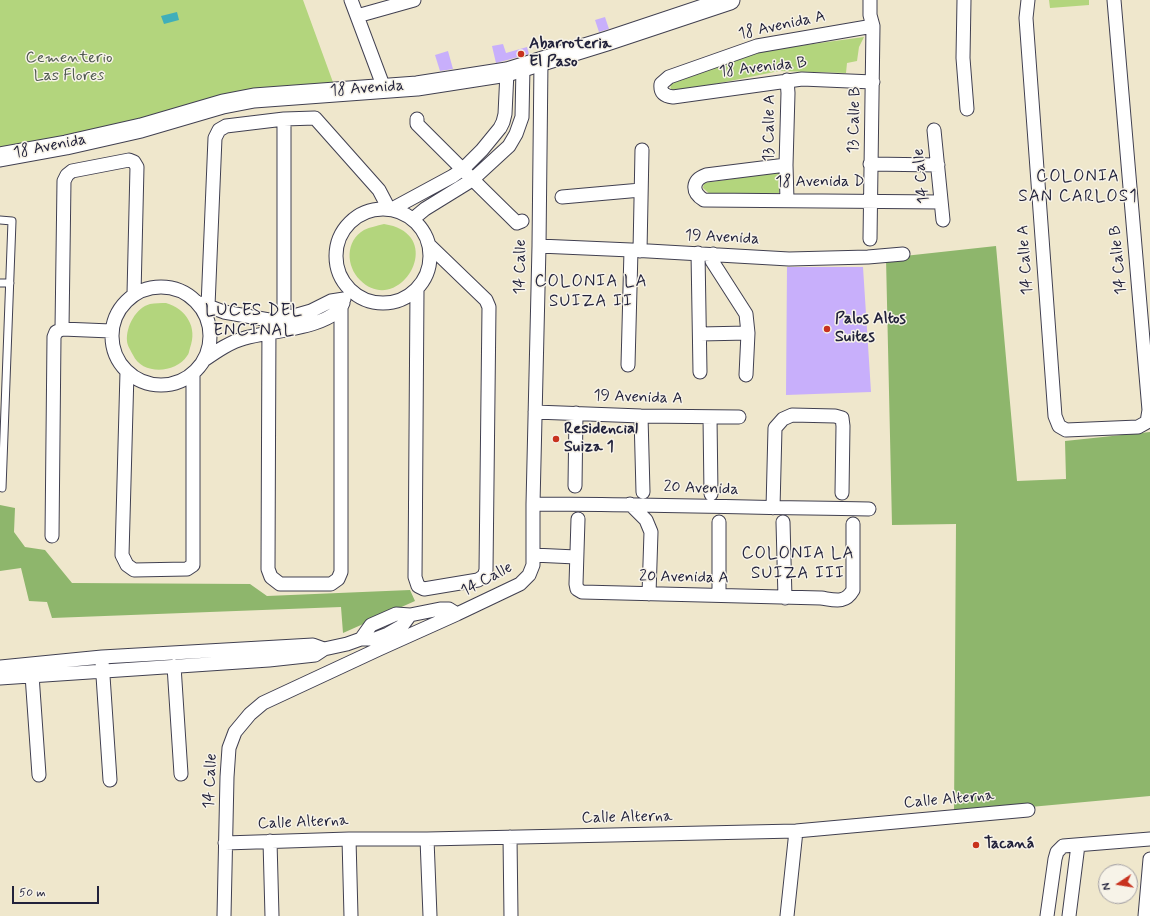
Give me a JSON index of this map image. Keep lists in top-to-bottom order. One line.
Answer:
{"streets":{"street":["18 Avenida A","18 Avenida B","18 Avenida","13 Calle B","13 Calle A","14 Calle","18 Avenida D","19 Avenida","14 Calle A","14 Calle B","19 Avenida A","20 Avenida","20 Avenida A","Calle Alterna"]},"crossings":[["18 Avenida A","18 Avenida B"],["18 Avenida A","13 Calle B"],["18 Avenida B","13 Calle B"],["18 Avenida B","13 Calle A"],["18 Avenida","14 Calle"],["13 Calle B","18 Avenida D"],["13 Calle A","18 Avenida D"],["14 Calle","18 Avenida D"],["14 Calle","19 Avenida"],["14 Calle","19 Avenida A"],["14 Calle","20 Avenida"],["14 Calle","Calle Alterna"],["14 Calle A","14 Calle B"]],"districts":["COLONIA SAN CARLOS1","COLONIA LA SUIZA II","LUCES DEL ENCINAL","COLONIA LA SUIZA III"],"parks":["Cementerio Las Flores"],"places":["Abarroteria El Paso","Palos Altos Suites","Residencial Suiza 1","Tacaná"],"scale_bar":"50 m","north":"left"}
